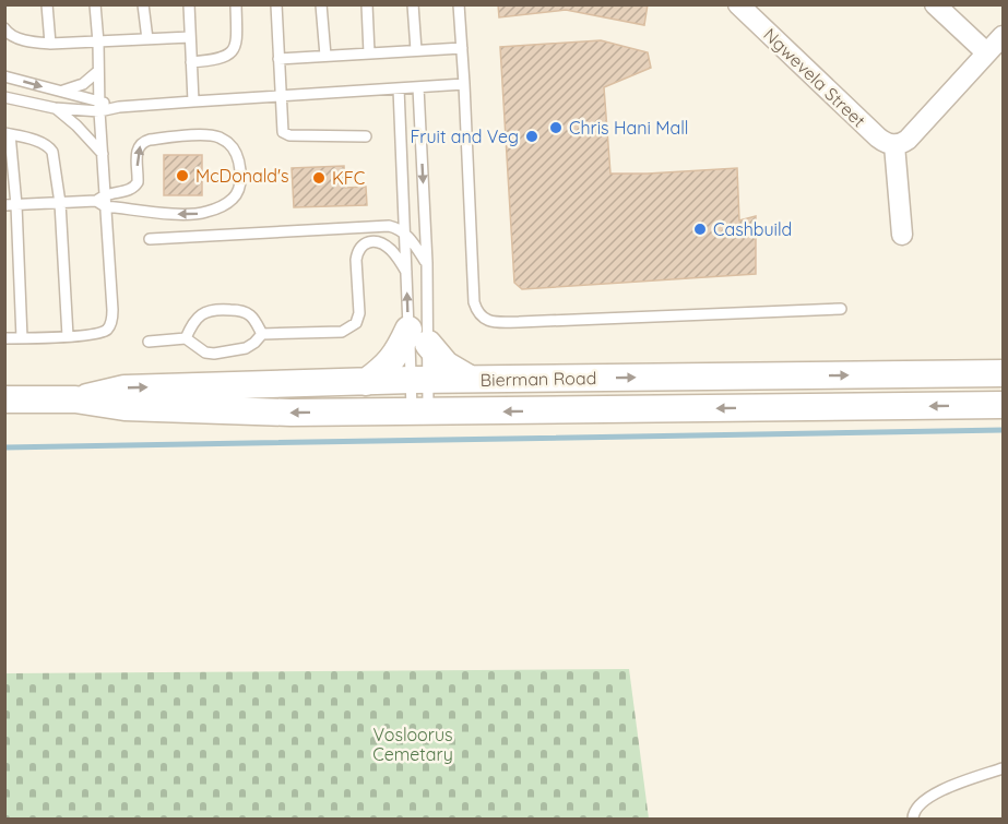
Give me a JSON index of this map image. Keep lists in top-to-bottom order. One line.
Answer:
{"streets":{"main road":["Bierman Road"],"street":["Ngwevela Street"]},"parks":["Vosloorus Cemetary"],"places":["Chris Hani Mall","Fruit and Veg","McDonald's","KFC","Cashbuild"]}
